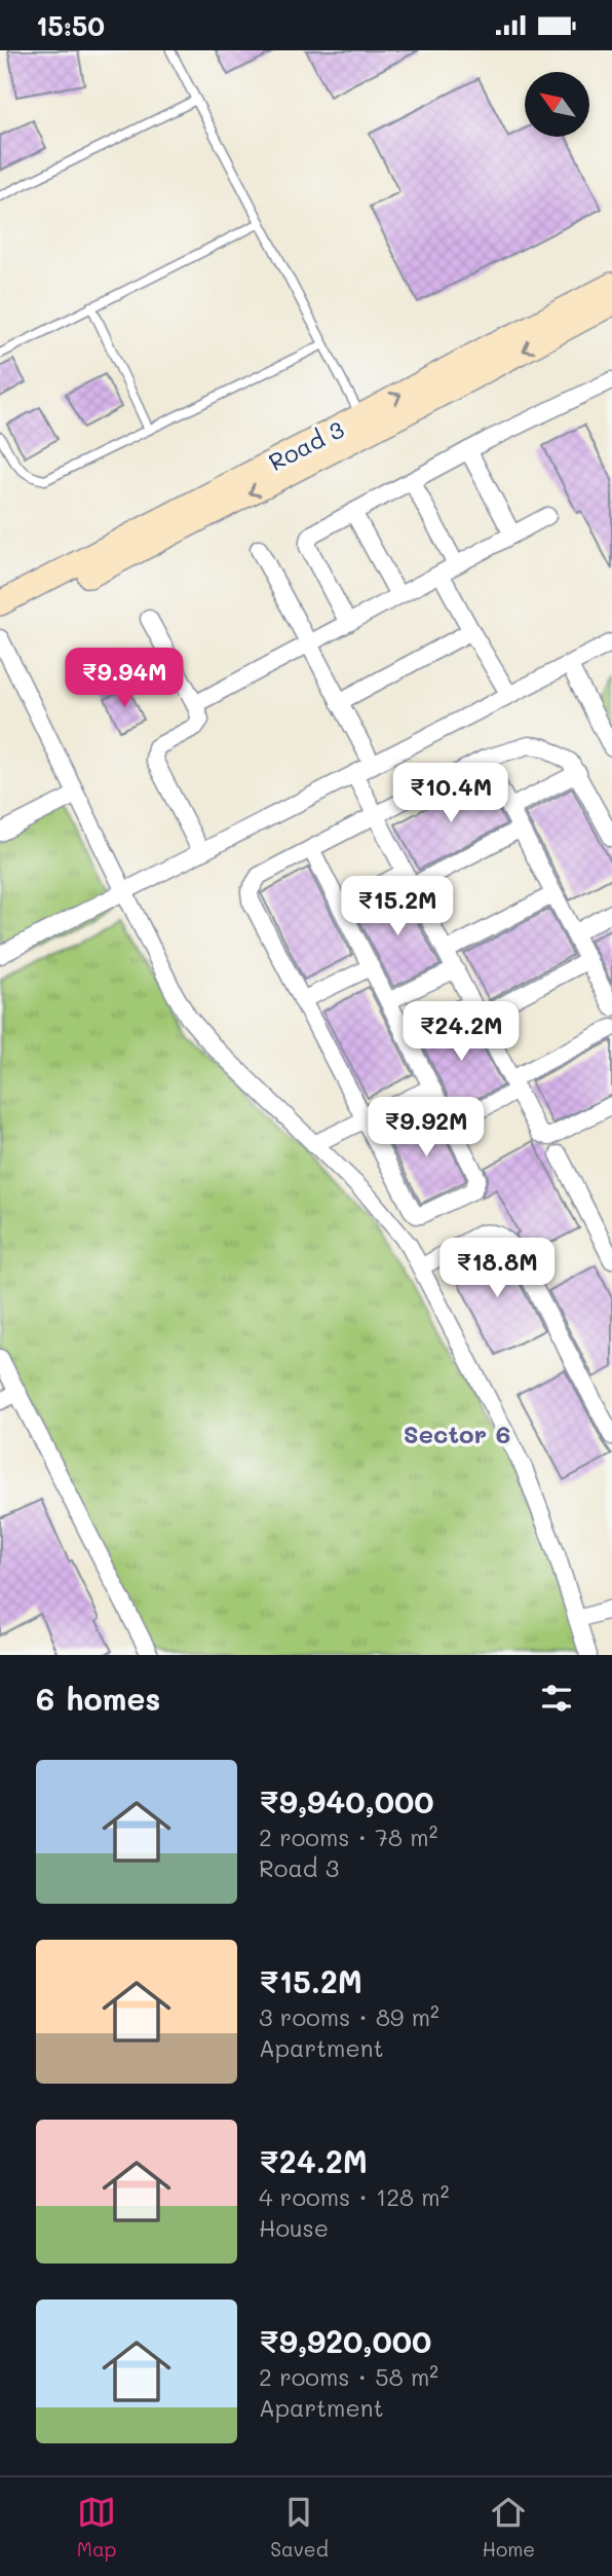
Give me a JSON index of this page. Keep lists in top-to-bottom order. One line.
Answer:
{"streets":{"street":["Road 3"]},"districts":["Sector 6"],"north":"top left","page":{"status":"15:50","price":["₹9.94M","₹10.4M","₹15.2M","₹24.2M","₹9.92M","₹18.8M"],"heading":"6 homes","list":[{"name":"₹9,940,000","note":"2 rooms · 78 m² · Road 3"},{"name":"₹15.2M","note":"3 rooms · 89 m² · Apartment"},{"name":"₹24.2M","note":"4 rooms · 128 m² · House"},{"name":"₹9,920,000","note":"2 rooms · 58 m² · Apartment"}],"tabs":["Map","Saved","Home"]}}
